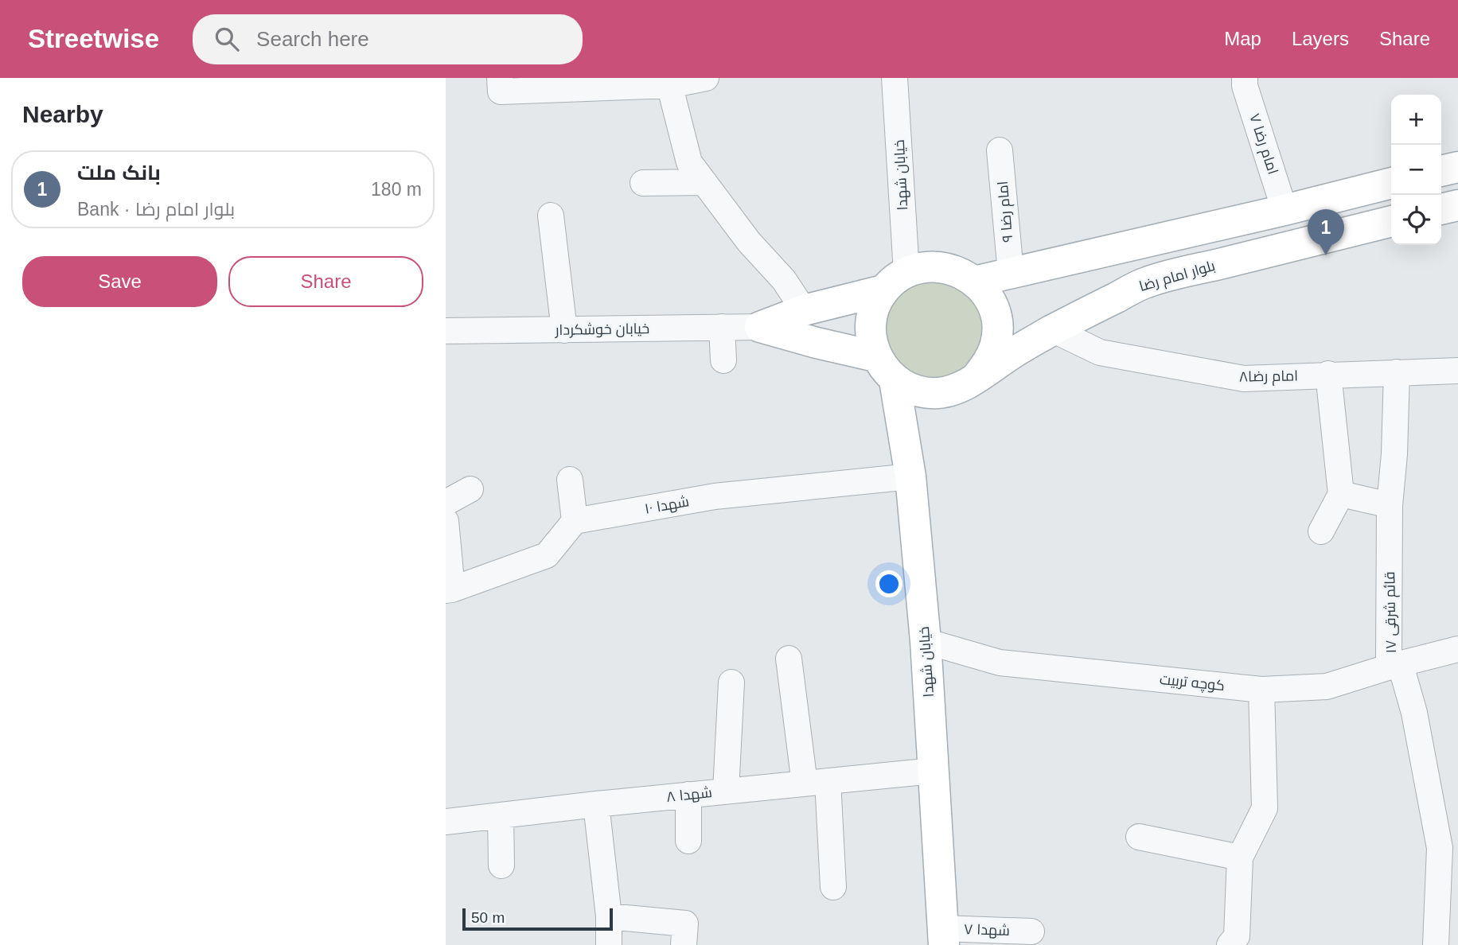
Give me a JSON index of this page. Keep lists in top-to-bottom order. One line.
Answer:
{"streets":{"main road":["خیابان شهدا","بلوار امام رضا"],"street":["امام رضا ۷","امام رضا ۹","خیابان خوشکردار","۸امام رضا","شهدا ۱۰","قائم شرقی ۱۷","کوچه تربیت","شهدا ۸","شهدا ۷"]},"crossings":[["خیابان شهدا","بلوار امام رضا"],["خیابان شهدا","شهدا ۱۰"],["خیابان شهدا","کوچه تربیت"],["خیابان شهدا","شهدا ۸"],["خیابان شهدا","شهدا ۷"],["بلوار امام رضا","۸امام رضا"],["۸امام رضا","قائم شرقی ۱۷"],["قائم شرقی ۱۷","کوچه تربیت"]],"scale_bar":"50 m","page":{"header":"Streetwise","search":"Search here","nav":["Map","Layers","Share"],"heading":"Nearby","map_buttons":["+","−"],"list":[{"mark":"1","name":"بانک ملت","note":"Bank · بلوار امام رضا","value":"180 m"}],"pins":"1","buttons":["Save","Share"],"scale":"50 m"}}
